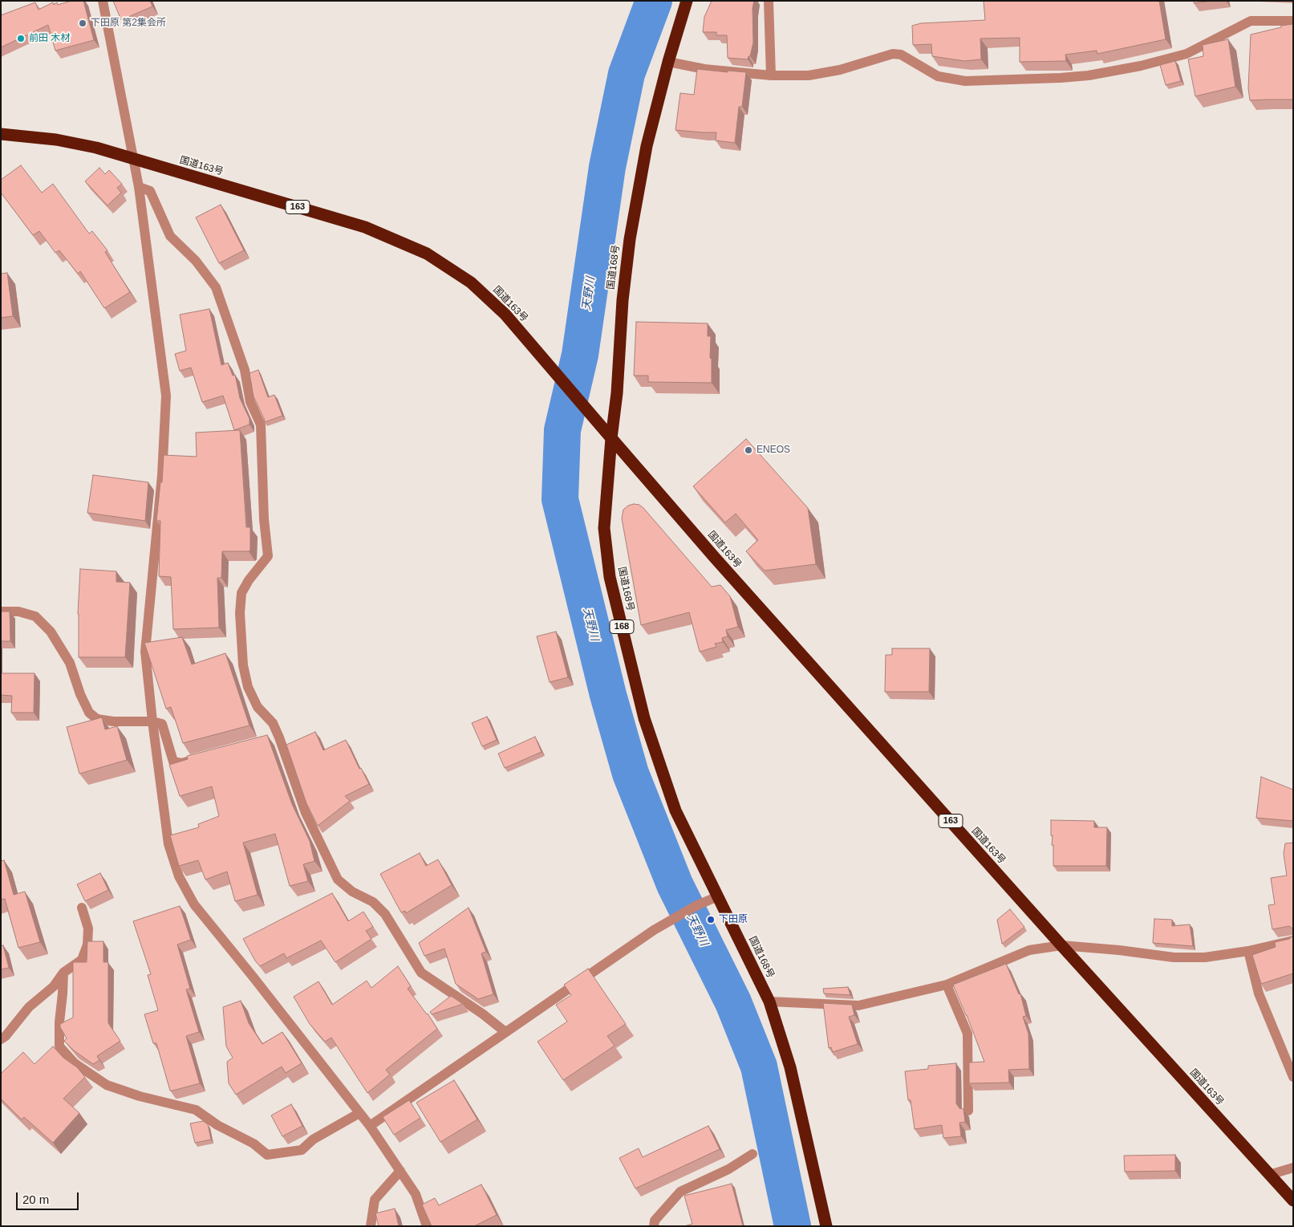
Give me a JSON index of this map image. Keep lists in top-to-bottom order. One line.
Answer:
{"streets":{"highway":["国道163号","163","国道168号","168"]},"crossings":[["国道163号","国道168号"]],"water":["天野川"],"places":["下田原 第2集会所","前田 木材","ENEOS","下田原"],"scale_bar":"20 m"}
